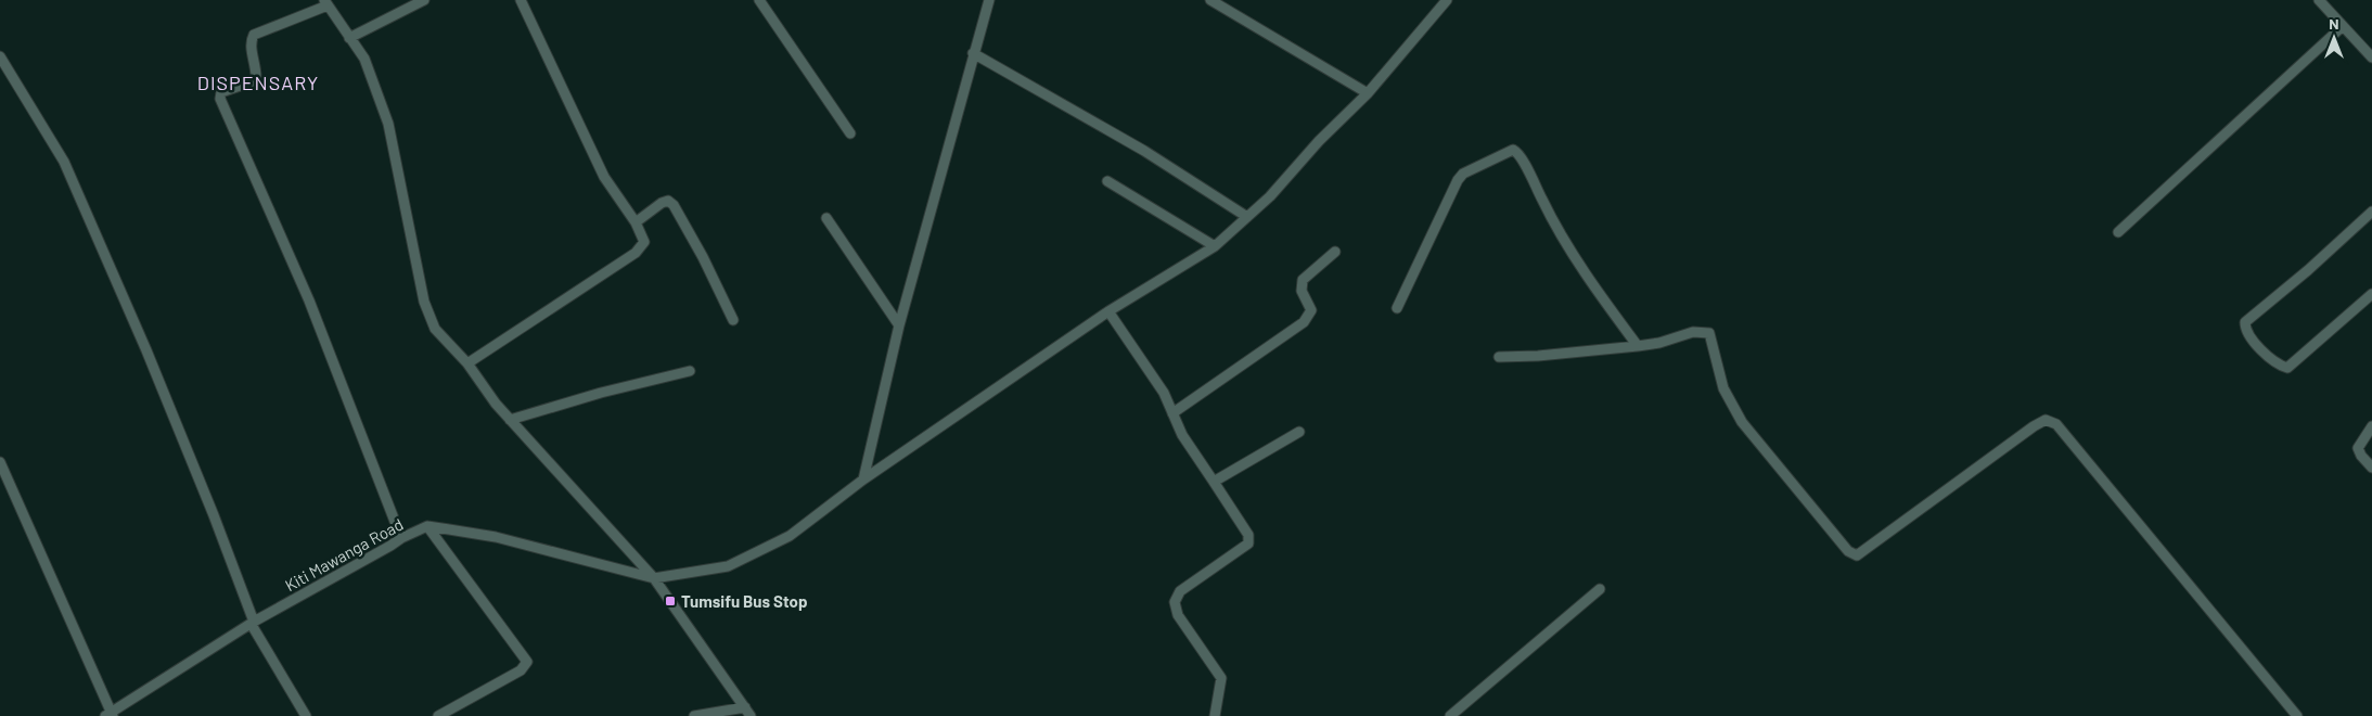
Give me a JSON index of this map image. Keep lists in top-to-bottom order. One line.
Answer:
{"streets":{"street":["Kiti Mawanga Road"]},"districts":["DISPENSARY"],"places":{"transit":["Tumsifu Bus Stop"]},"north":"top"}
